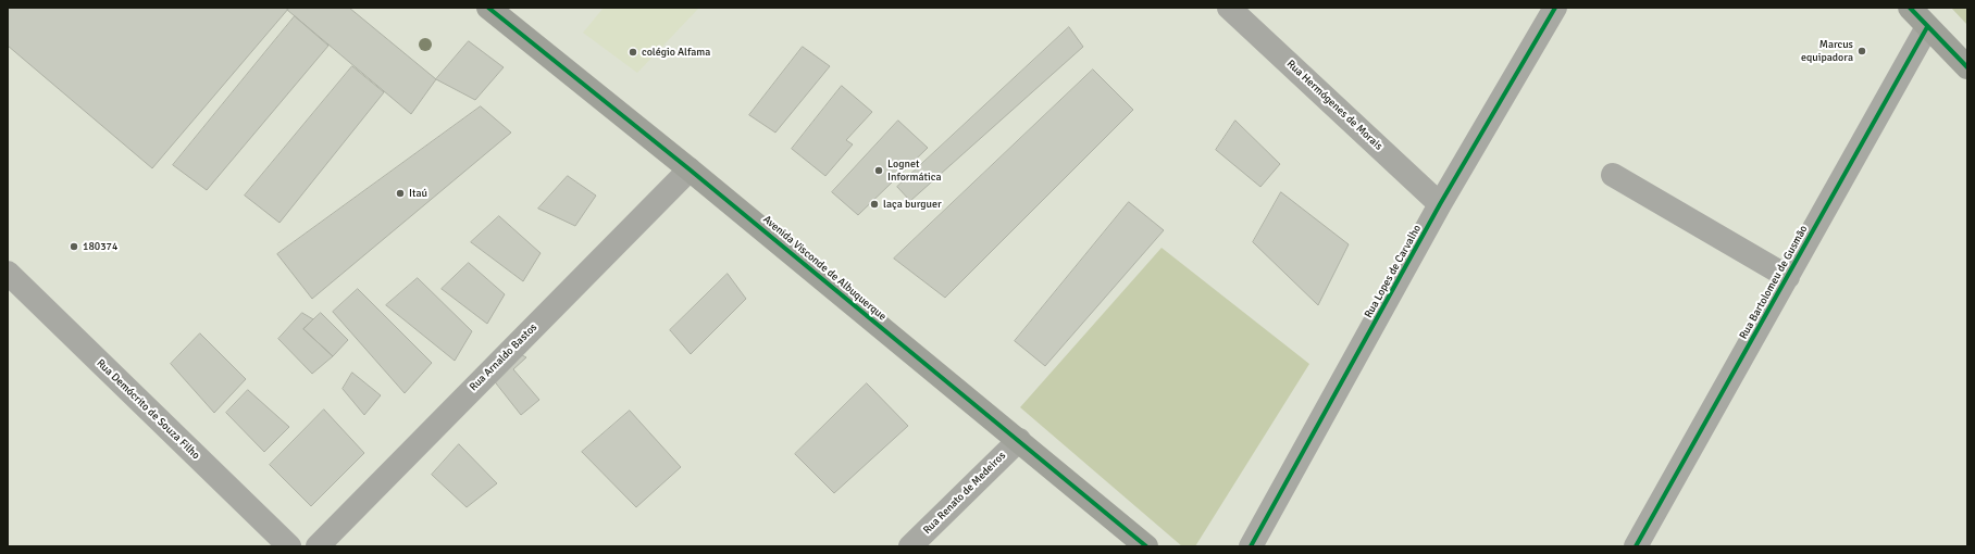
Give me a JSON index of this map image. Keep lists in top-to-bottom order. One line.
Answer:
{"streets":{"main road":["Avenida Visconde de Albuquerque"],"street":["Rua Hermógenes de Morais","Rua Lopes de Carvalho","Rua Bartolomeu de Gusmão","Rua Arnaldo Bastos","Rua Demócrito de Souza Filho","Rua Renato de Medeiros"]},"crossings":[["Rua Hermógenes de Morais","Rua Lopes de Carvalho"],["Avenida Visconde de Albuquerque","Rua Arnaldo Bastos"],["Avenida Visconde de Albuquerque","Rua Renato de Medeiros"]],"places":["Marcus equipadora","colégio Alfama","Lognet Informática","Itaú","laça burguer","180374"]}
